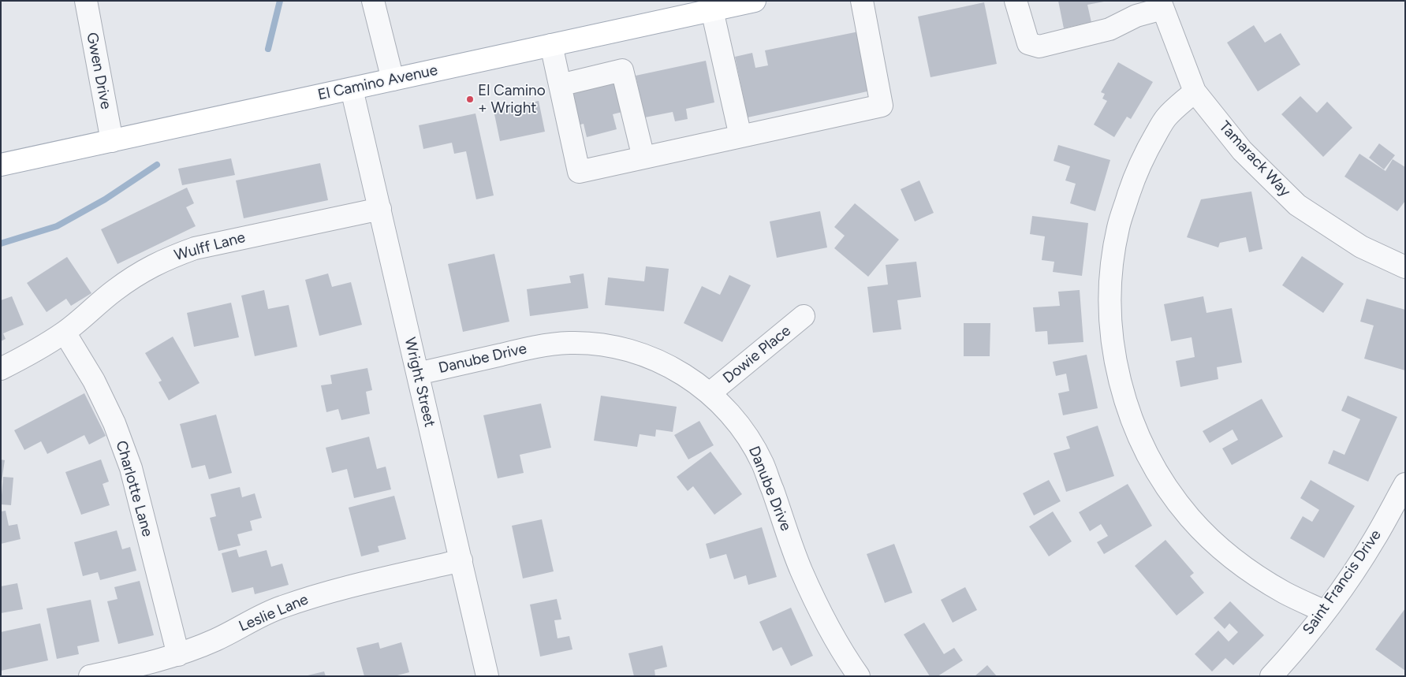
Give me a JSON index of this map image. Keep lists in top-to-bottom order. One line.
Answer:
{"streets":{"main road":["El Camino Avenue"],"street":["Gwen Drive","Tamarack Way","Wulff Lane","Dowie Place","Danube Drive","Wright Street","Charlotte Lane","Saint Francis Drive","Leslie Lane"]},"crossings":[["Gwen Drive","El Camino Avenue"],["El Camino Avenue","Wright Street"],["Wulff Lane","Wright Street"],["Wulff Lane","Charlotte Lane"],["Dowie Place","Danube Drive"],["Danube Drive","Wright Street"],["Wright Street","Leslie Lane"],["Charlotte Lane","Leslie Lane"]],"places":["El Camino + Wright"]}
